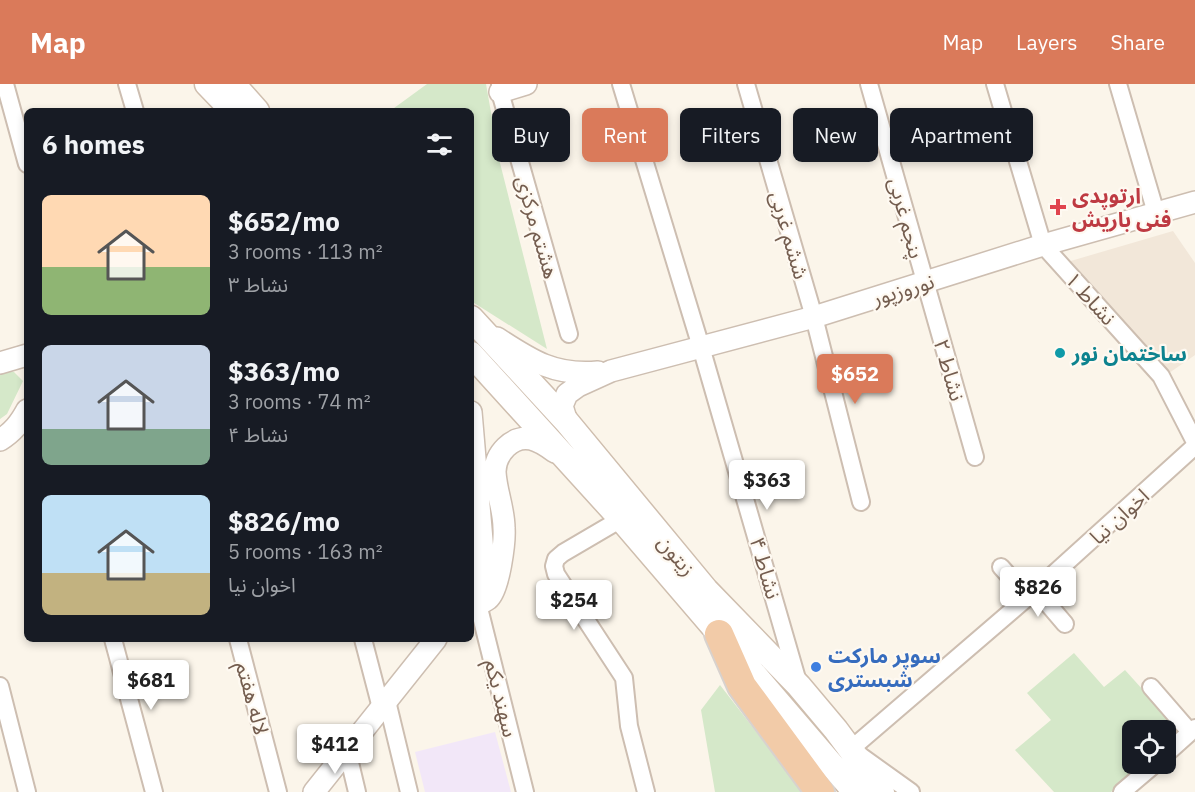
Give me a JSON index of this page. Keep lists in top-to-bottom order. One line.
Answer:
{"streets":{"main road":["زیتون"],"street":["پنجم غربی","هشتم مرکزی","ششم غربی","نوروزپور","نشاط ۱","نشاط ۲","اخوان نیا","نشاط ۴","لاله هفتم","سهند يكم"]},"crossings":[["پنجم غربی","نوروزپور"],["پنجم غربی","نشاط ۲"],["ششم غربی","نوروزپور"],["نوروزپور","نشاط ۱"],["نوروزپور","نشاط ۲"],["نوروزپور","زیتون"],["نوروزپور","نشاط ۴"],["اخوان نیا","زیتون"],["زیتون","نشاط ۴"]],"places":{"health":["ارتوپدی فنی باریش"],"other":["ساختمان نور","سوپر مارکت شبستری"]},"page":{"header":"Map","nav":["Map","Layers","Share"],"chip":["Buy","Rent","Filters","New","Apartment"],"heading":"6 homes","list":[{"name":"$652/mo","note":"3 rooms · 113 m² · نشاط ۳"},{"name":"$363/mo","note":"3 rooms · 74 m² · نشاط ۴"},{"name":"$826/mo","note":"5 rooms · 163 m² · اخوان نیا"}],"price":["$652","$363","$826","$254","$681","$412"]}}
